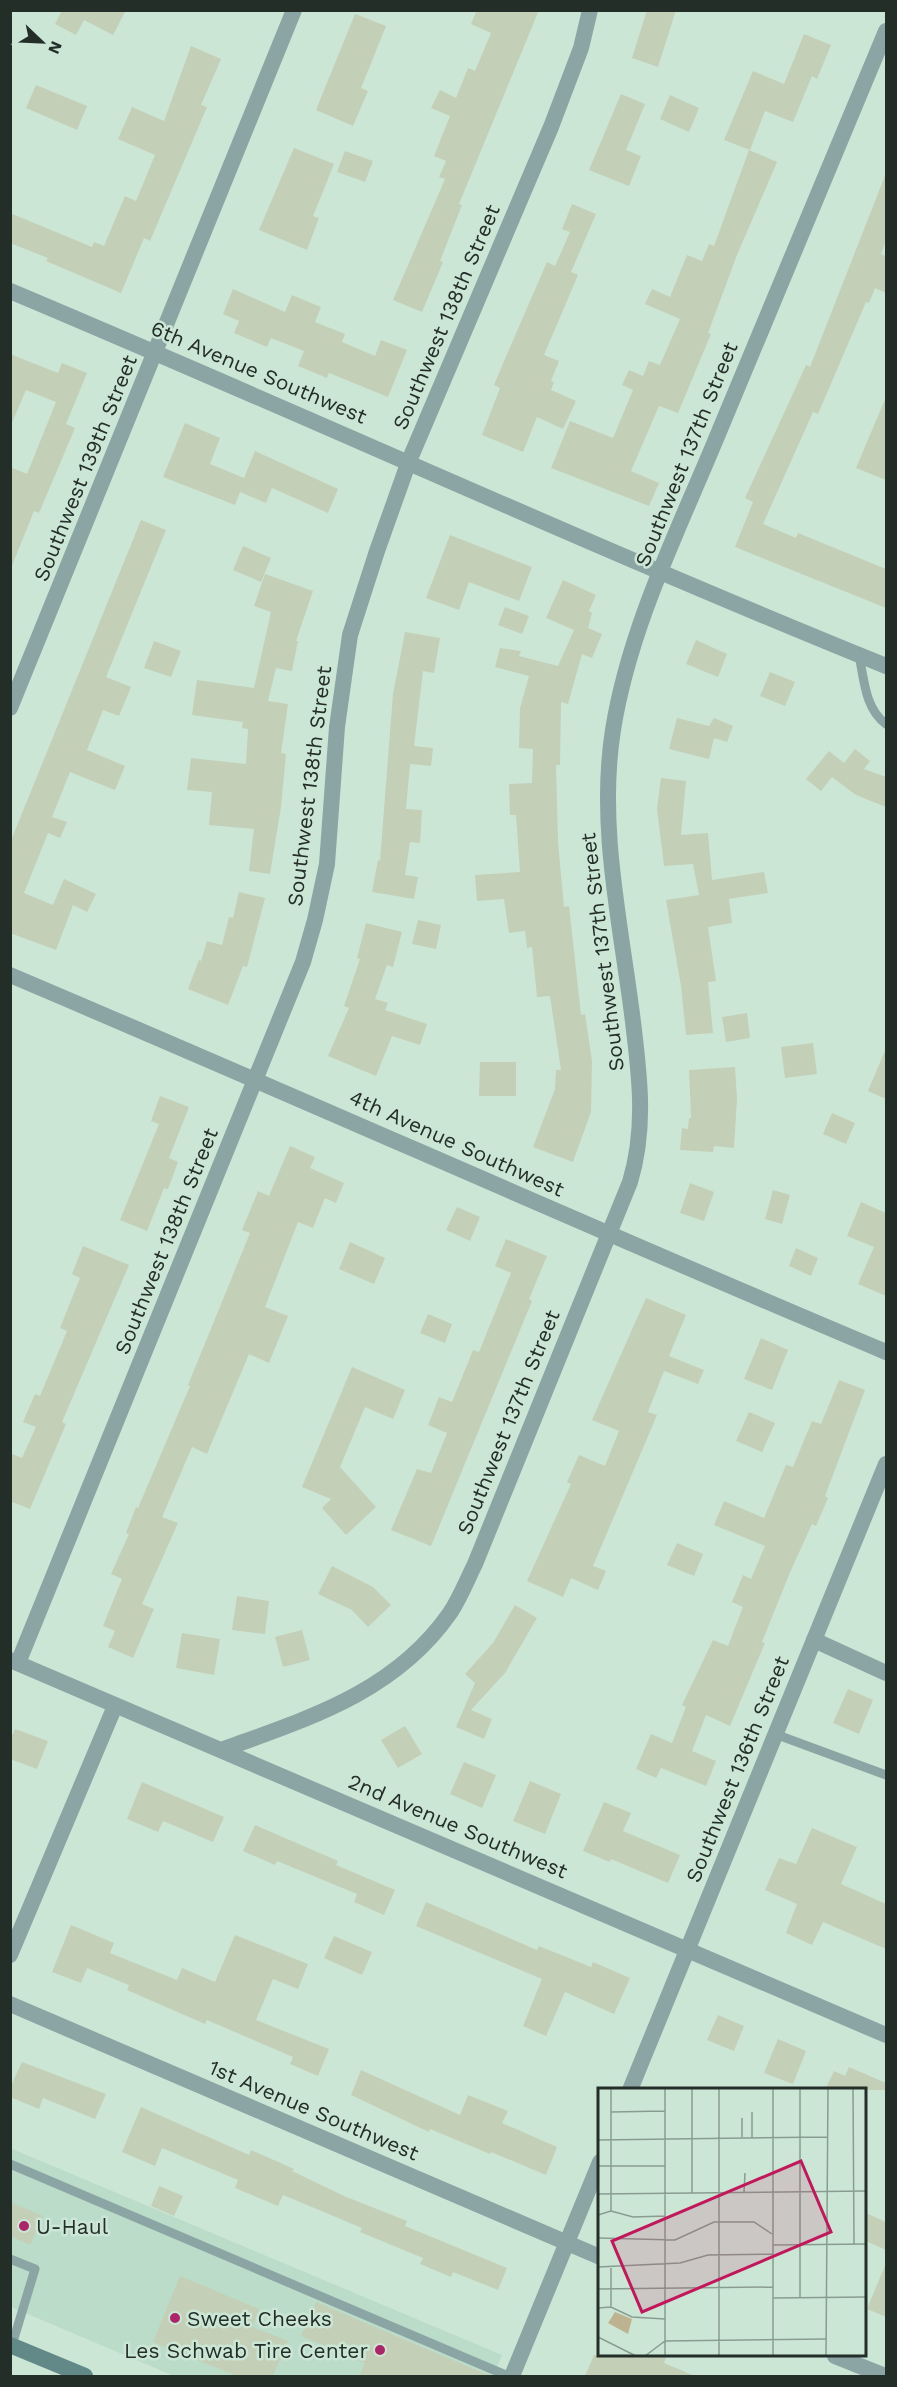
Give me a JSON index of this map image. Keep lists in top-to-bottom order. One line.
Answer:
{"streets":{"street":["Southwest 138th Street","6th Avenue Southwest","Southwest 137th Street","Southwest 139th Street","4th Avenue Southwest","Southwest 136th Street","2nd Avenue Southwest","1st Avenue Southwest"]},"crossings":[["Southwest 138th Street","6th Avenue Southwest"],["Southwest 138th Street","4th Avenue Southwest"],["Southwest 138th Street","2nd Avenue Southwest"],["6th Avenue Southwest","Southwest 137th Street"],["6th Avenue Southwest","Southwest 139th Street"],["Southwest 137th Street","4th Avenue Southwest"],["Southwest 137th Street","2nd Avenue Southwest"],["Southwest 136th Street","2nd Avenue Southwest"]],"places":["U-Haul","Sweet Cheeks","Les Schwab Tire Center"],"north":"bottom right"}
